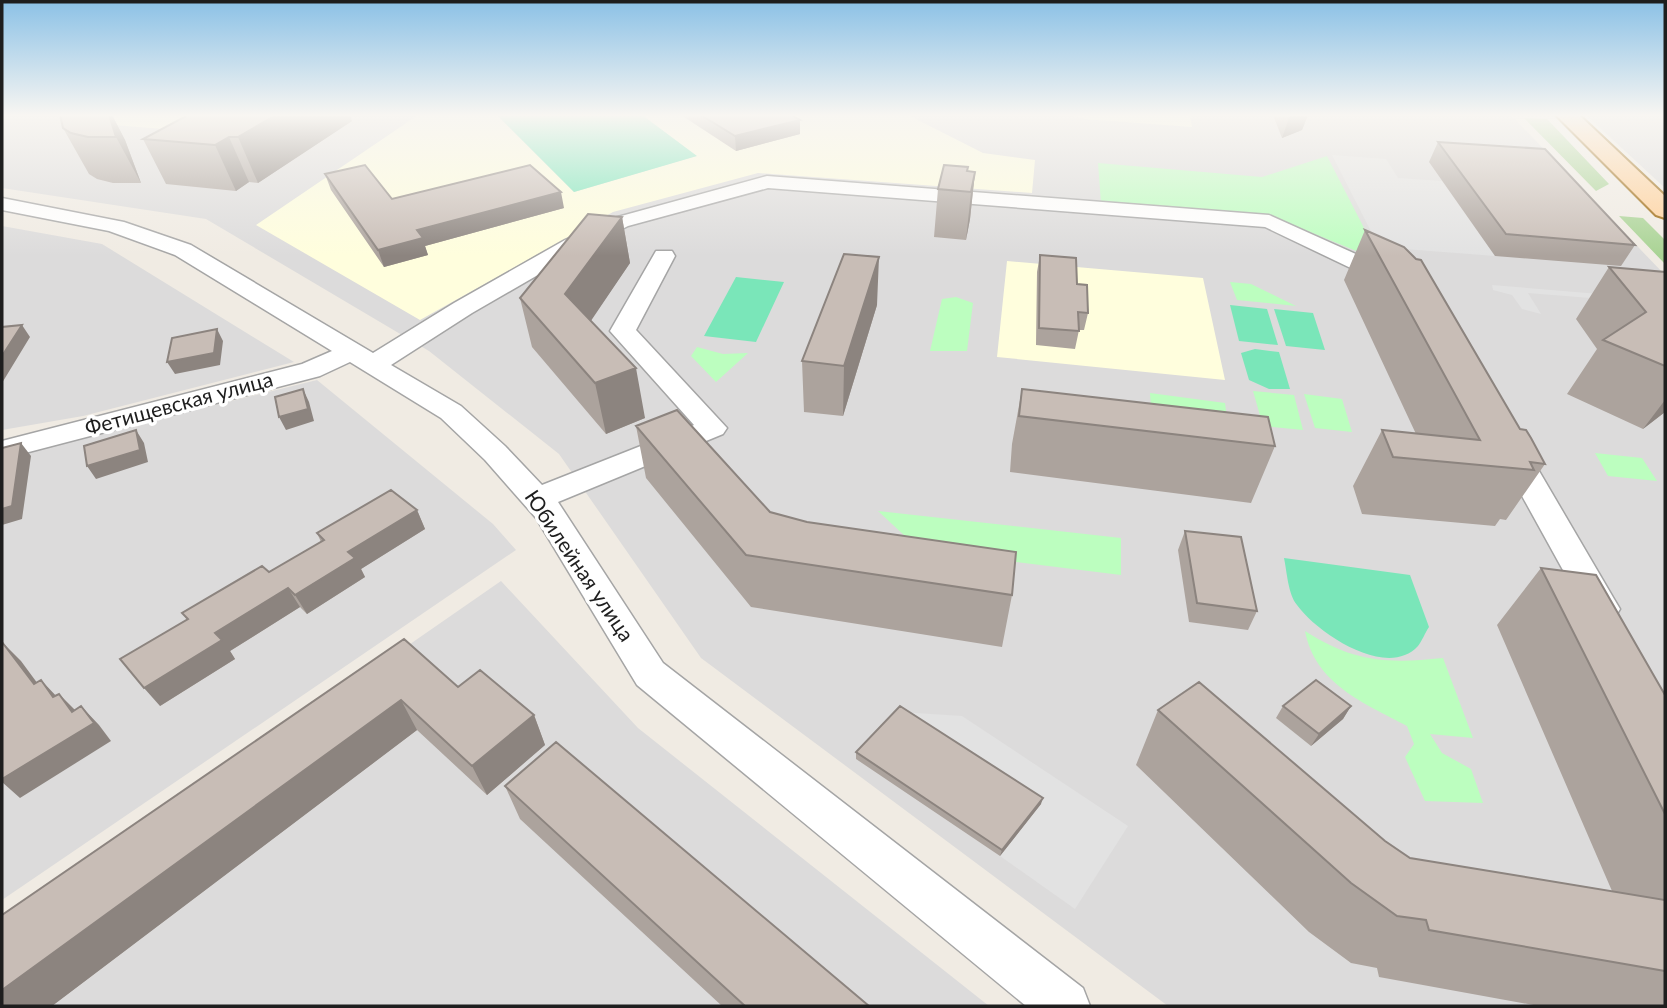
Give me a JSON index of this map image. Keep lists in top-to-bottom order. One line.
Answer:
{"streets":{"street":["Фетищевская улица","Юбилейная улица"]},"crossings":[["Фетищевская улица","Юбилейная улица"]]}
